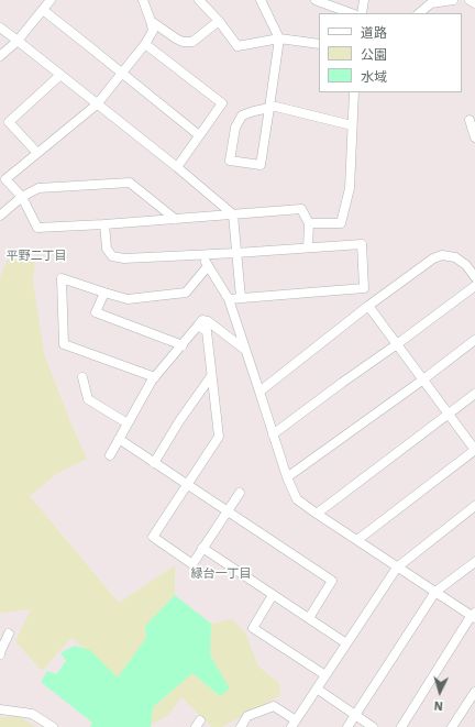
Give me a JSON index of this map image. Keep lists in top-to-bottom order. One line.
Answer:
{"districts":["平野二丁目","緑台一丁目"],"legend":["道路","公園","水域"],"north":"bottom"}
